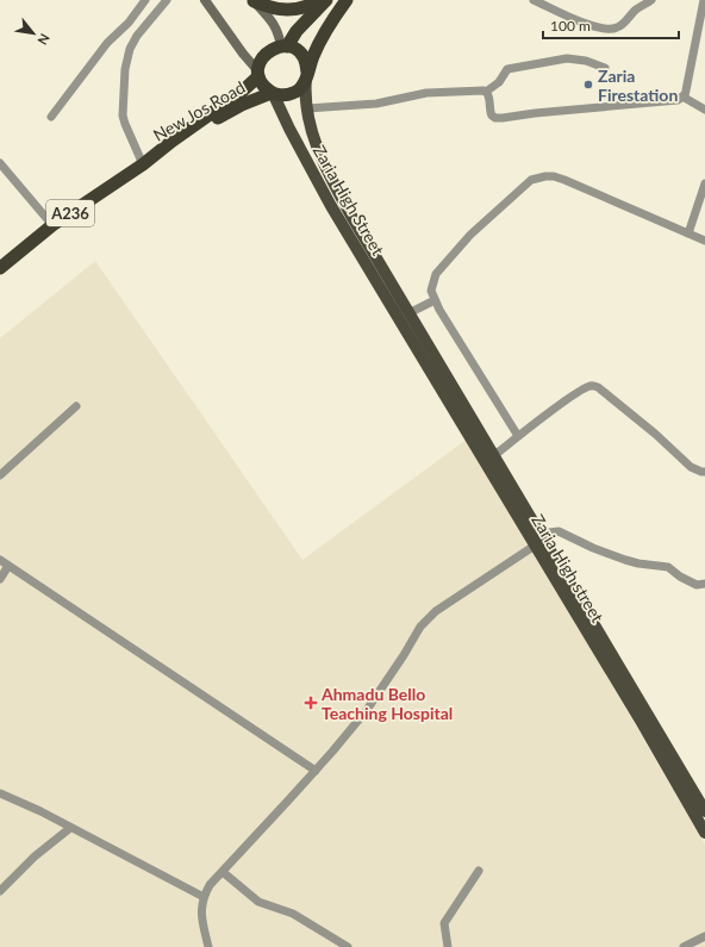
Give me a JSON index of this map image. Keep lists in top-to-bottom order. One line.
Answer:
{"streets":{"highway":["New Jos Road","A236"],"main road":["Zaria High Street","Zaria High street"]},"crossings":[["New Jos Road","Zaria High Street"],["New Jos Road","A236"],["Zaria High Street","A236"],["Zaria High Street","Zaria High street"]],"places":{"other":["Zaria Firestation"],"health":["Ahmadu Bello Teaching Hospital"]},"scale_bar":"100 m","north":"bottom right"}
